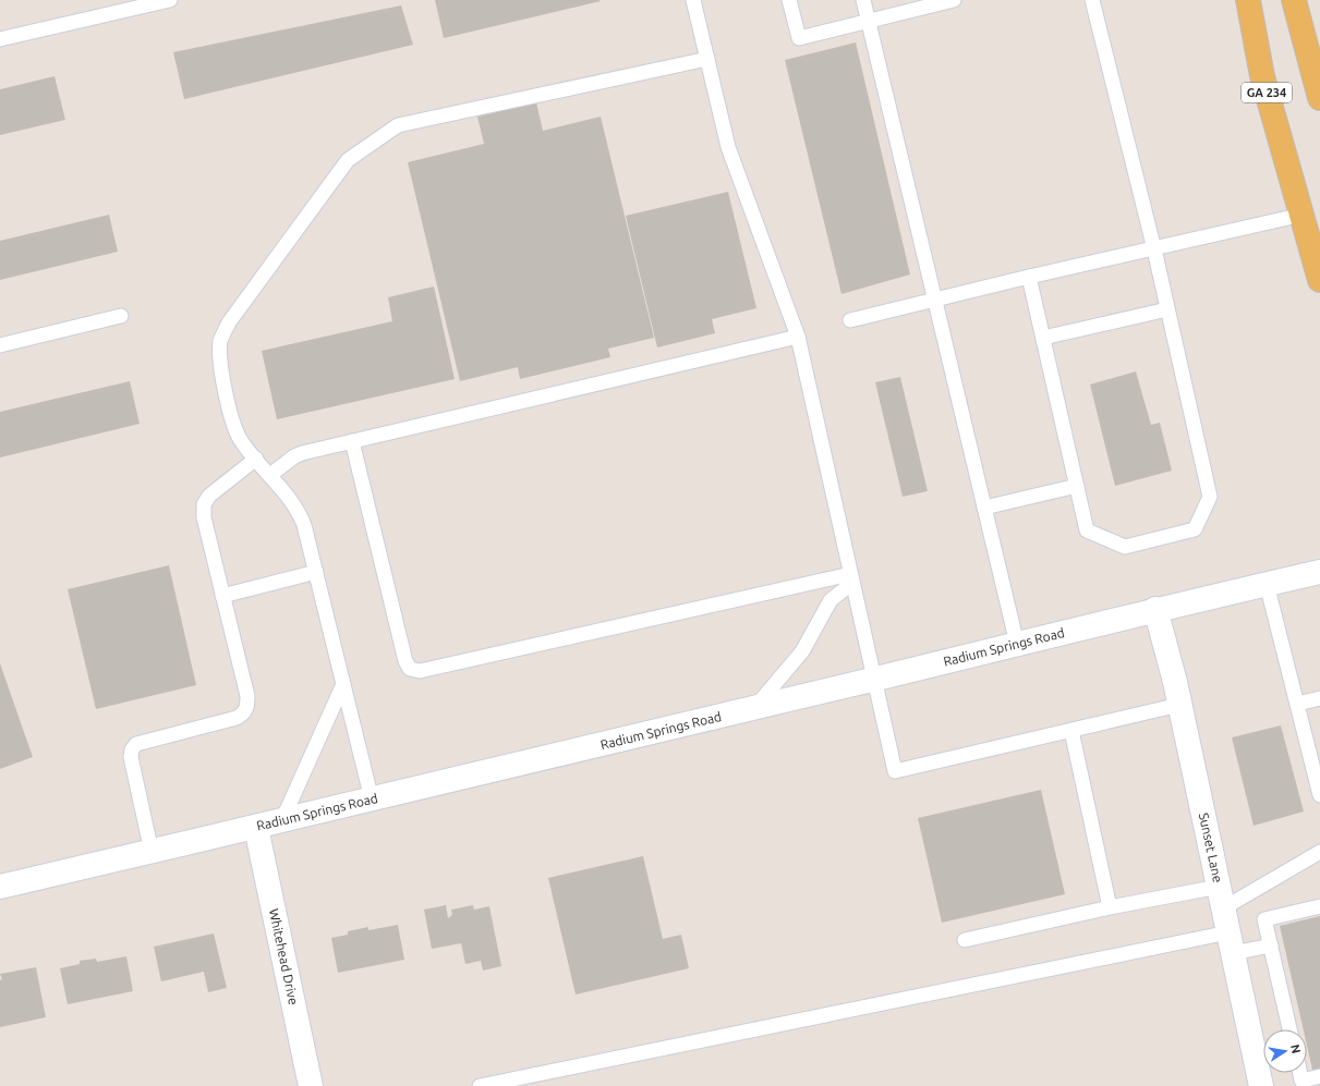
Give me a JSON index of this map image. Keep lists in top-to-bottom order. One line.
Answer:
{"streets":{"main road":["GA 234","Radium Springs Road","Sunset Lane","Whitehead Drive"]},"crossings":[["Radium Springs Road","Sunset Lane"],["Radium Springs Road","Whitehead Drive"]],"north":"right"}
